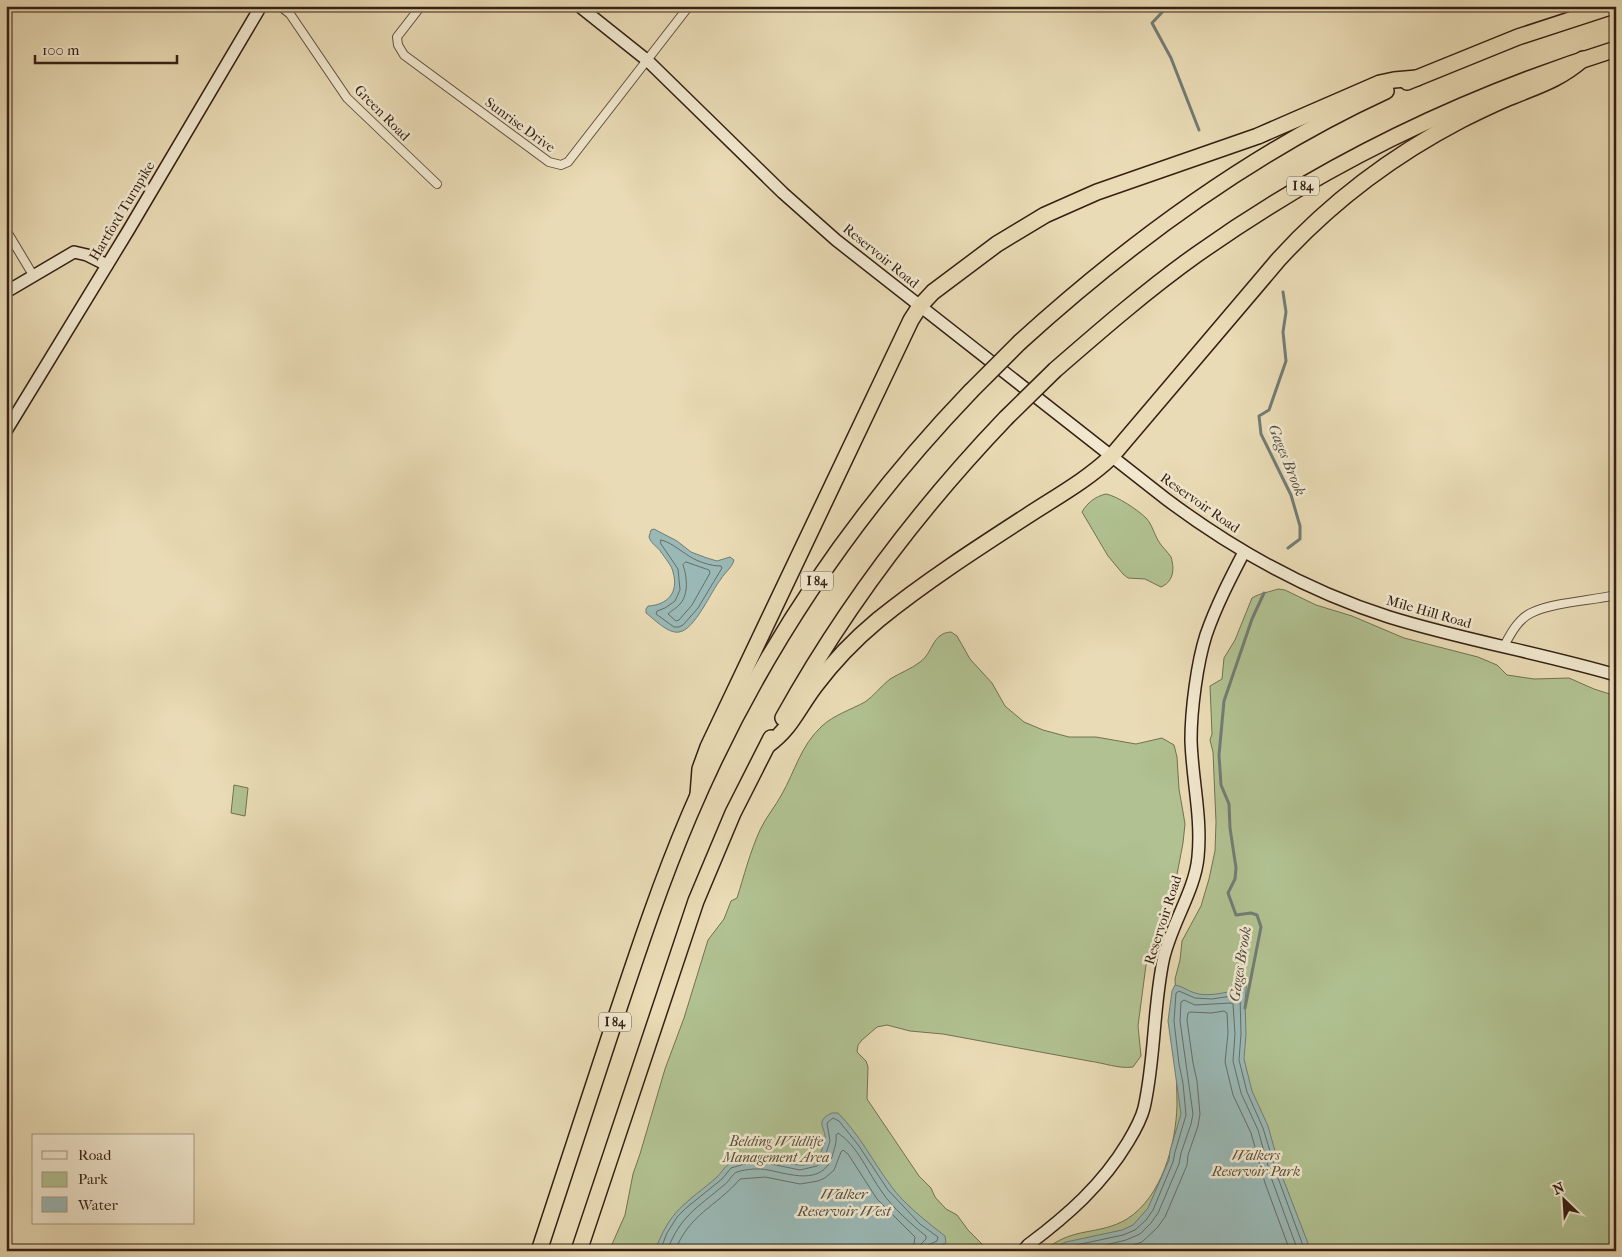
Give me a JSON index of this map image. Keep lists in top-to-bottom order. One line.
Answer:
{"streets":{"highway":["I 84"],"main road":["Hartford Turnpike","Reservoir Road","Mile Hill Road"],"street":["Green Road","Sunrise Drive"]},"crossings":[["Sunrise Drive","Reservoir Road"],["Reservoir Road","Mile Hill Road"]],"water":["Gages Brook","Walker Reservoir West"],"parks":["Belding Wildlife Management Area","Walkers Reservoir Park"],"legend":["Road","Park","Water"],"scale_bar":"100 m","north":"top left"}
